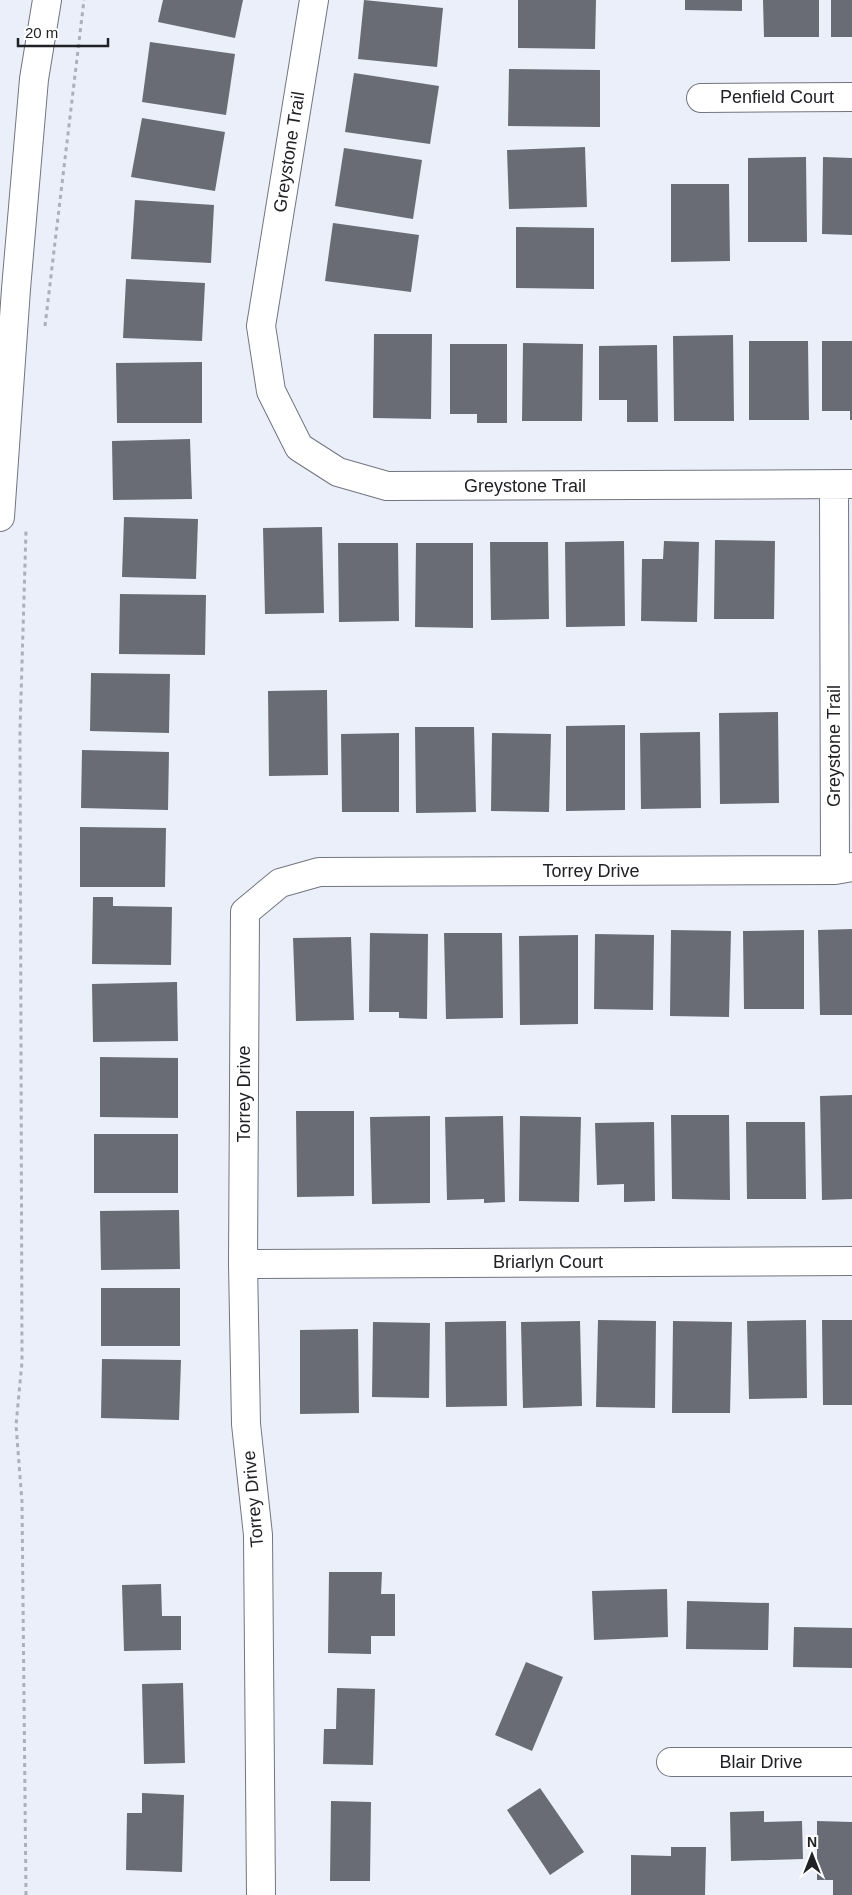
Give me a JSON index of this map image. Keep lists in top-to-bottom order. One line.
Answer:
{"streets":{"street":["Penfield Court","Greystone Trail","Torrey Drive","Briarlyn Court","Blair Drive"]},"crossings":[["Greystone Trail","Torrey Drive"],["Torrey Drive","Briarlyn Court"]],"scale_bar":"20 m","north":"top"}
